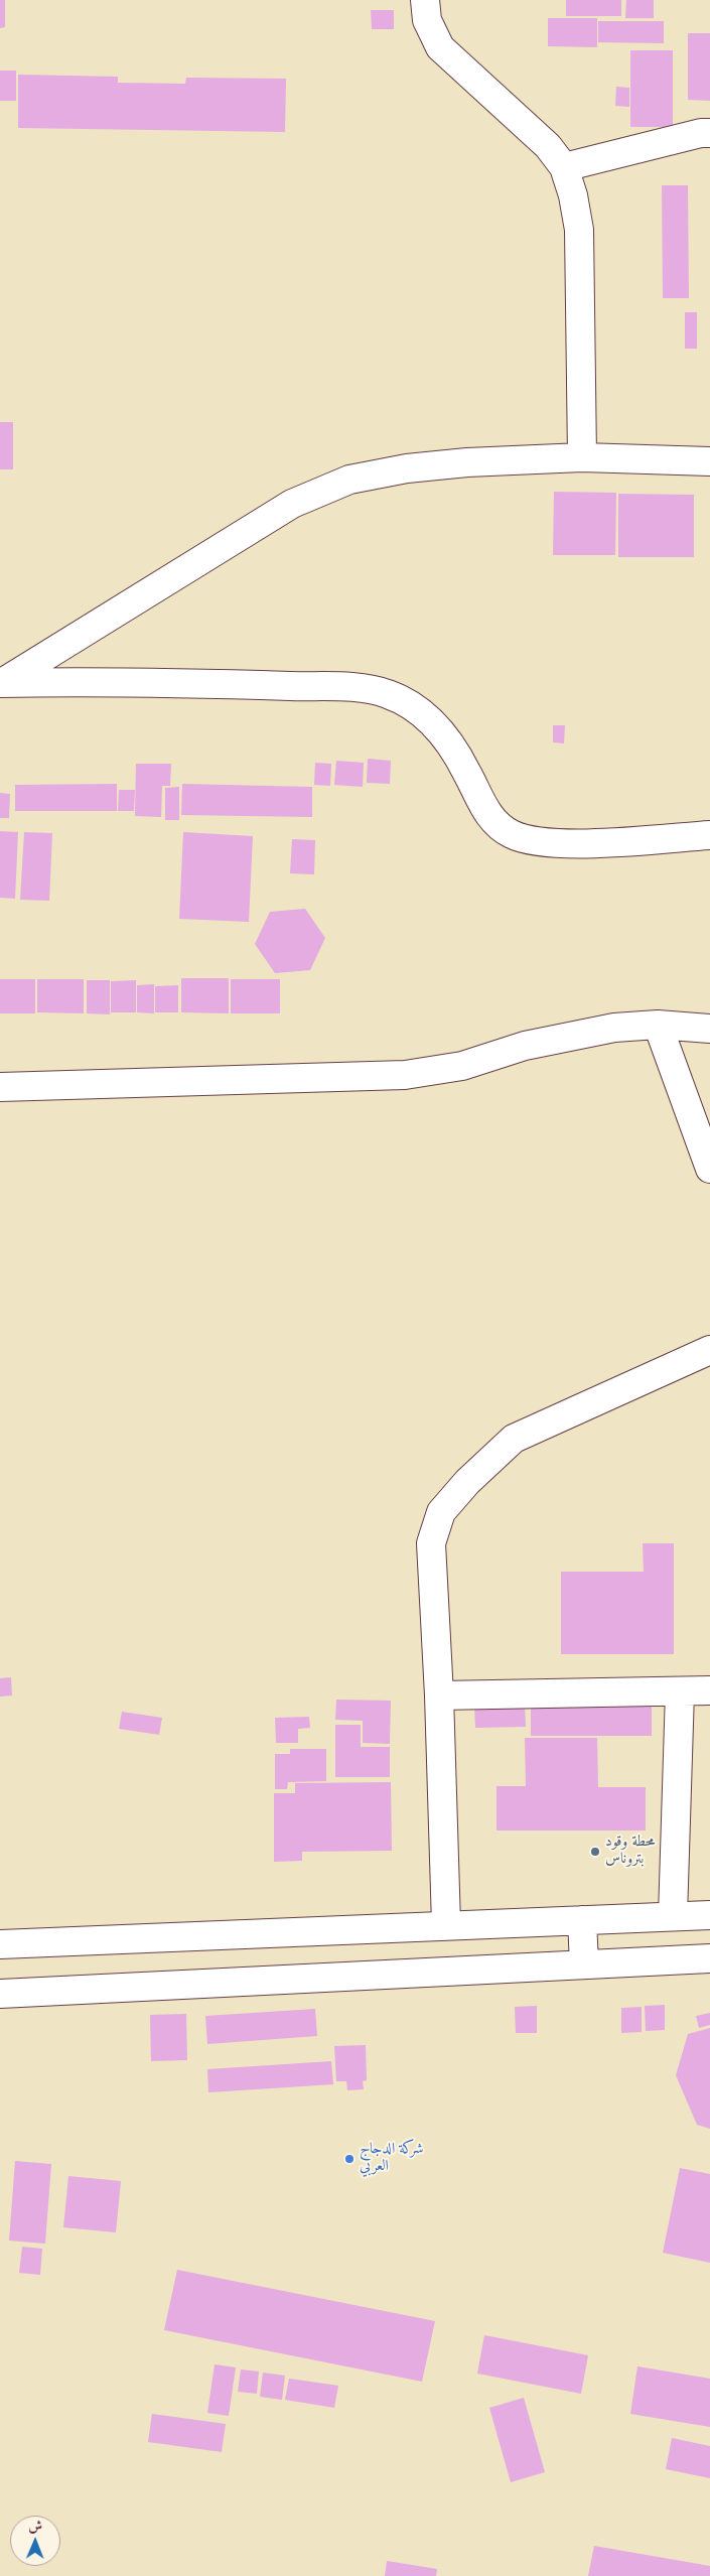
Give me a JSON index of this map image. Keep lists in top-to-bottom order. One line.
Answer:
{"places":["محطة وقود بتروناس","شركة الدجاج العربي"],"north":"top"}
